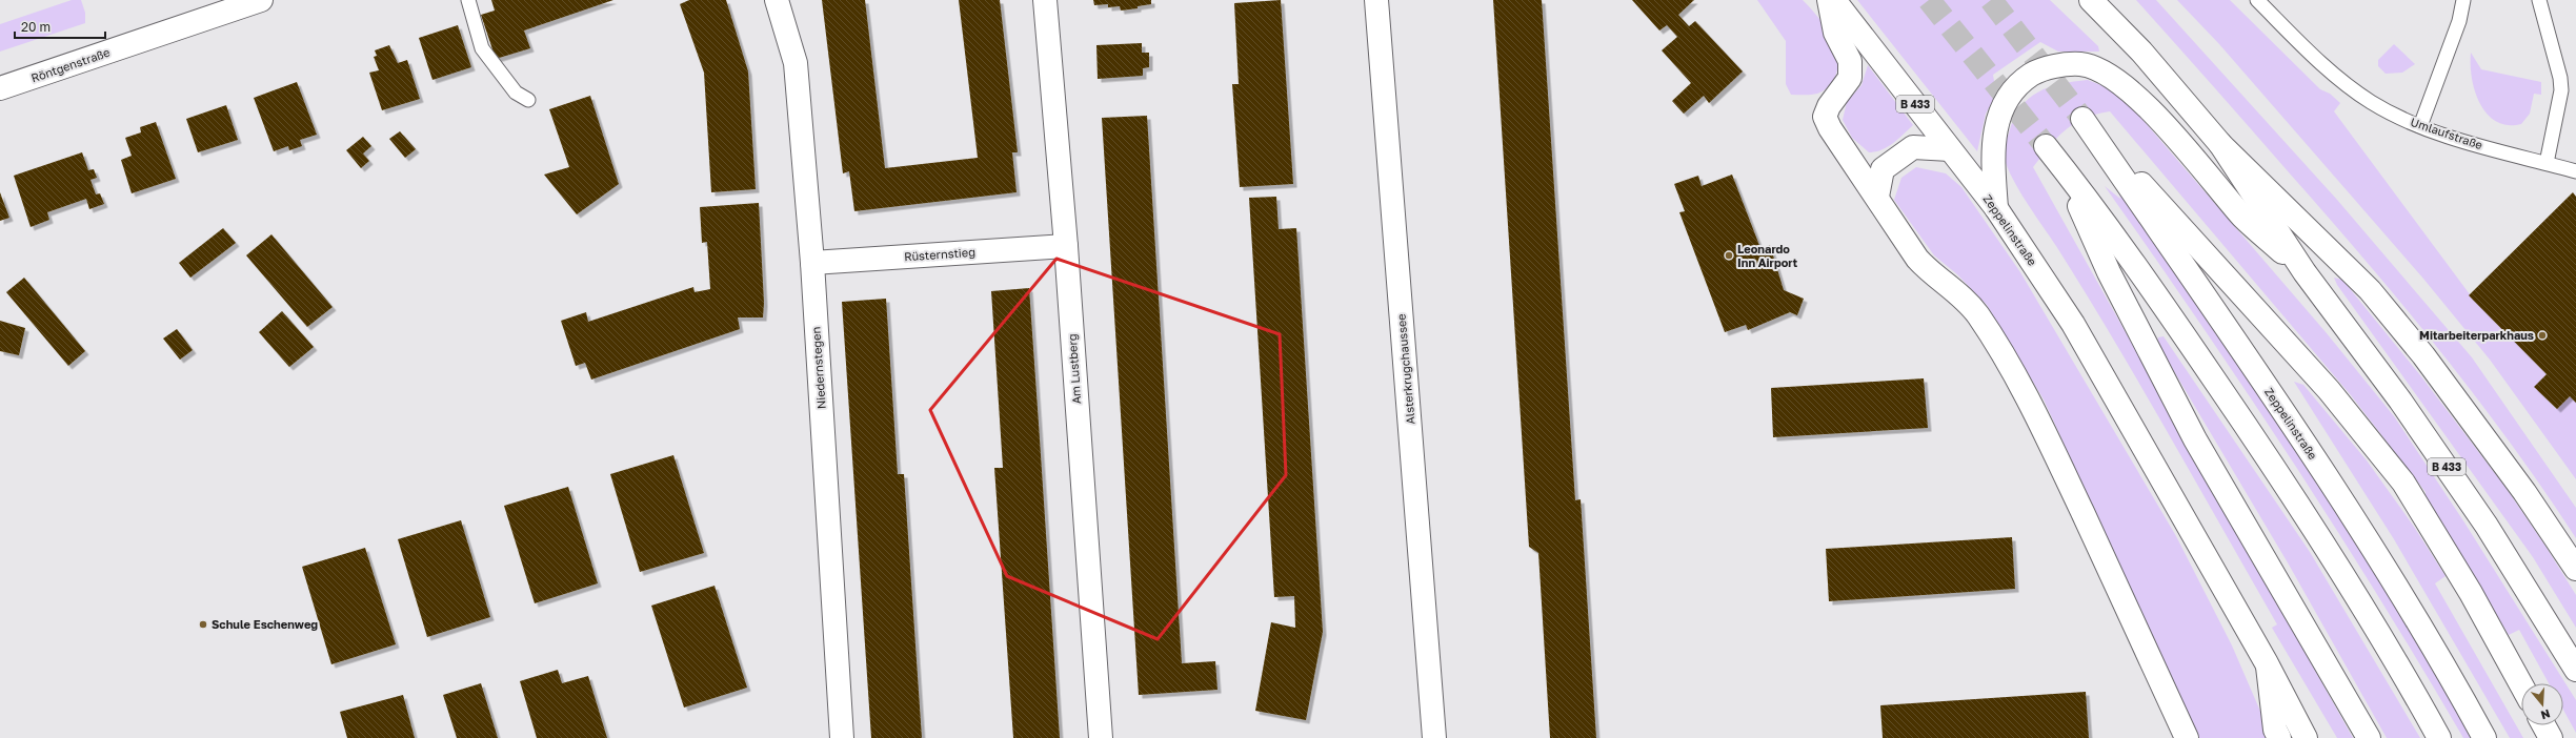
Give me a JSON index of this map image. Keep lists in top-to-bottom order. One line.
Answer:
{"streets":{"main road":["Röntgenstraße","B 433","Zeppelinstraße","Rüsternstieg","Niedernstegen","Am Lustberg","Alsterkrugchaussee"],"lane":["Umlaufstraße"]},"crossings":[["Rüsternstieg","Niedernstegen"],["Rüsternstieg","Am Lustberg"]],"places":["Leonardo Inn Airport","Mitarbeiterparkhaus","Schule Eschenweg"],"scale_bar":"20 m","north":"bottom"}
